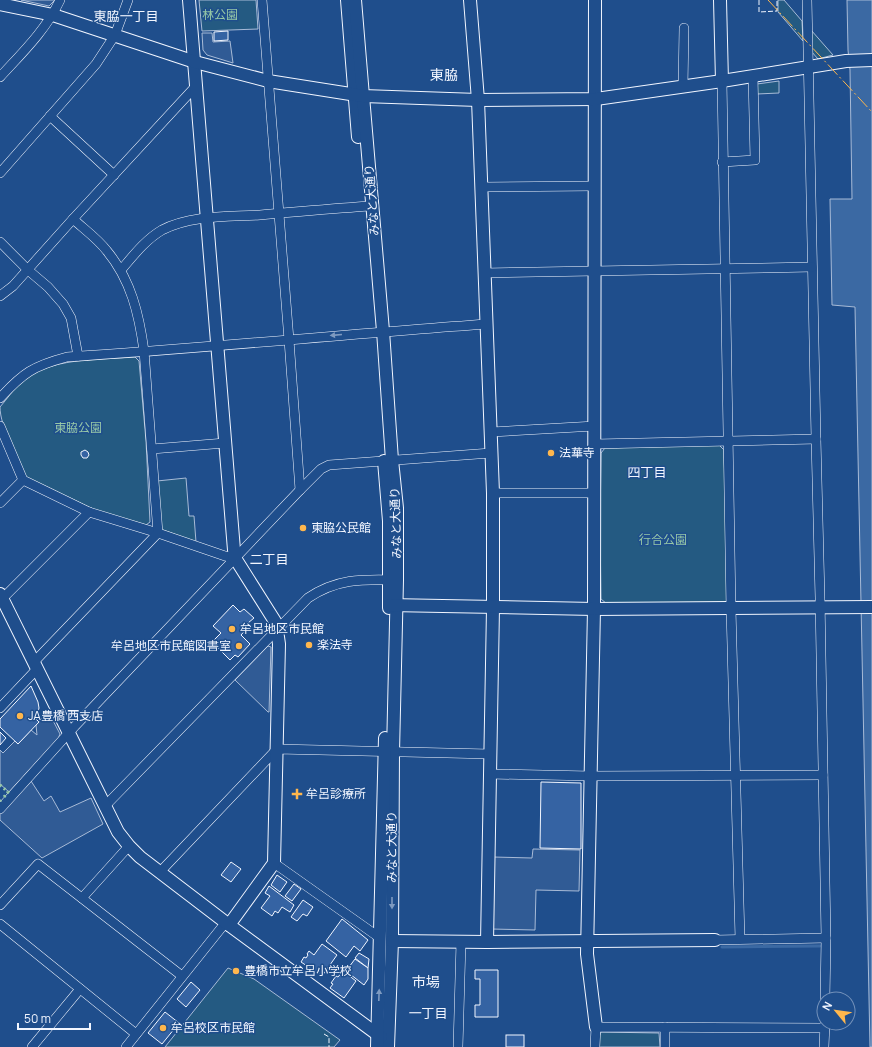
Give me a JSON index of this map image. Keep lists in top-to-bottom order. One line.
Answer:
{"streets":{"street":["みなと大通り"]},"districts":["東脇一丁目","東脇","四丁目","二丁目","市場","一丁目"],"parks":["林公園","東脇公園","行合公園"],"places":{"other":["法華寺","東脇公民館","牟呂地区市民館","楽法寺","牟呂地区市民館図書室","JA豊橋 西支店","豊橋市立牟呂小学校","牟呂校区市民館"],"health":["牟呂診療所"]},"scale_bar":"50 m","north":"top left"}
